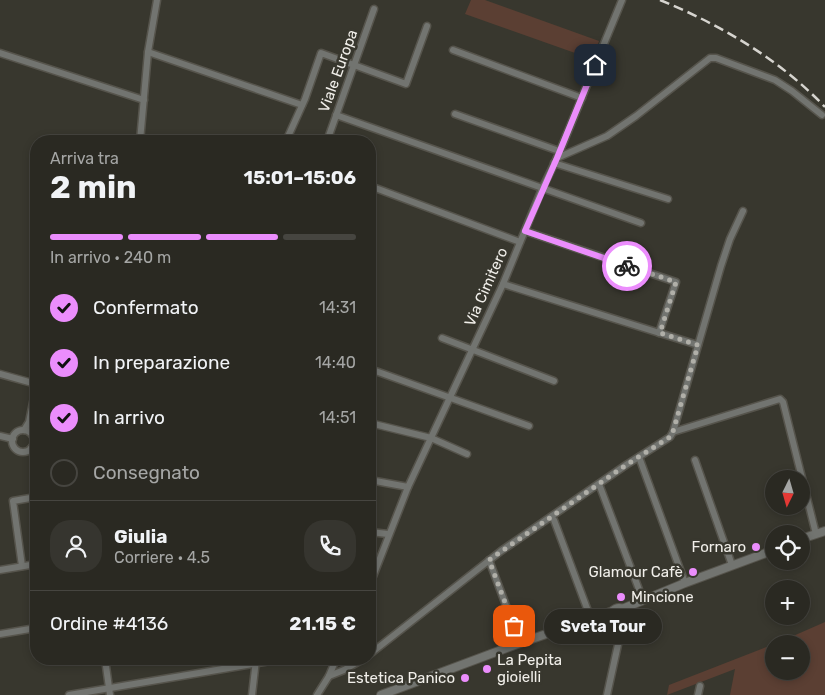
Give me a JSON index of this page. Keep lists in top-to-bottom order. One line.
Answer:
{"streets":{"street":["Viale Europa","Via Cimitero"]},"places":["Fornaro","Glamour Cafè","Mincione","Sveta Tour","La Pepita gioielli","Estetica Panico"],"north":"bottom","page":{"heading":["2 min","Arriva tra","15:01–15:06"],"panel":["Giulia","Corriere · 4.5","Ordine #4136","21.15 €"],"bar":"In arrivo · 240 m","list":[["Confermato","14:31"],["In preparazione","14:40"],["In arrivo","14:51"],"Consegnato"],"map_buttons":["+","−"],"bubble":"Sveta Tour"}}
